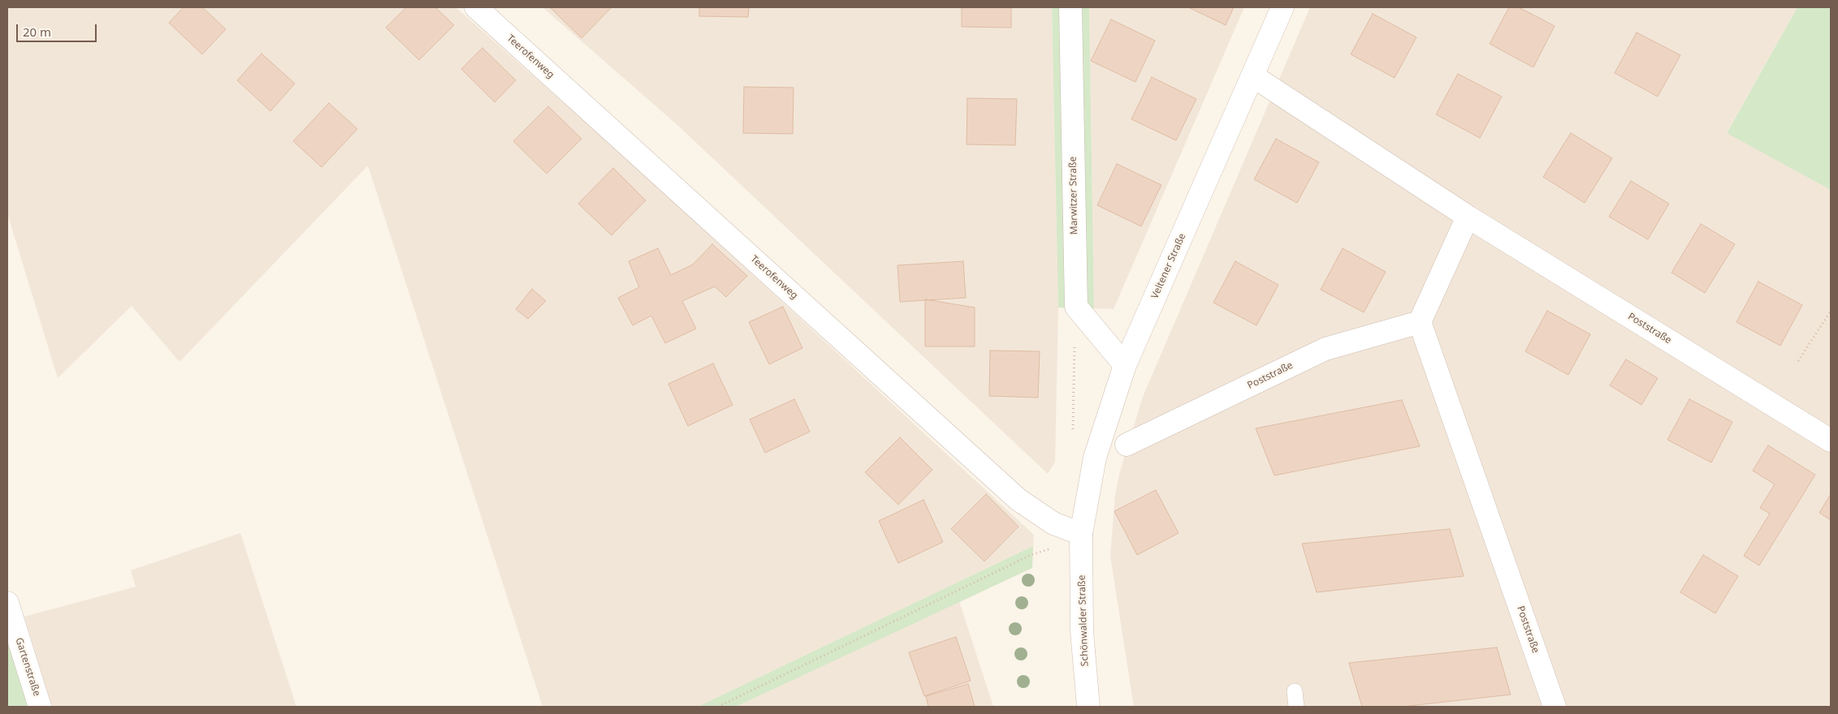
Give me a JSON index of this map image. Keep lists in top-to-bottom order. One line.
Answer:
{"streets":{"street":["Teerofenweg","Marwitzer Straße","Veltener Straße","Poststraße","Schönwalder Straße","Gartenstraße"]},"crossings":[["Teerofenweg","Veltener Straße"],["Teerofenweg","Schönwalder Straße"],["Veltener Straße","Poststraße"],["Veltener Straße","Schönwalder Straße"]],"scale_bar":"20 m"}
